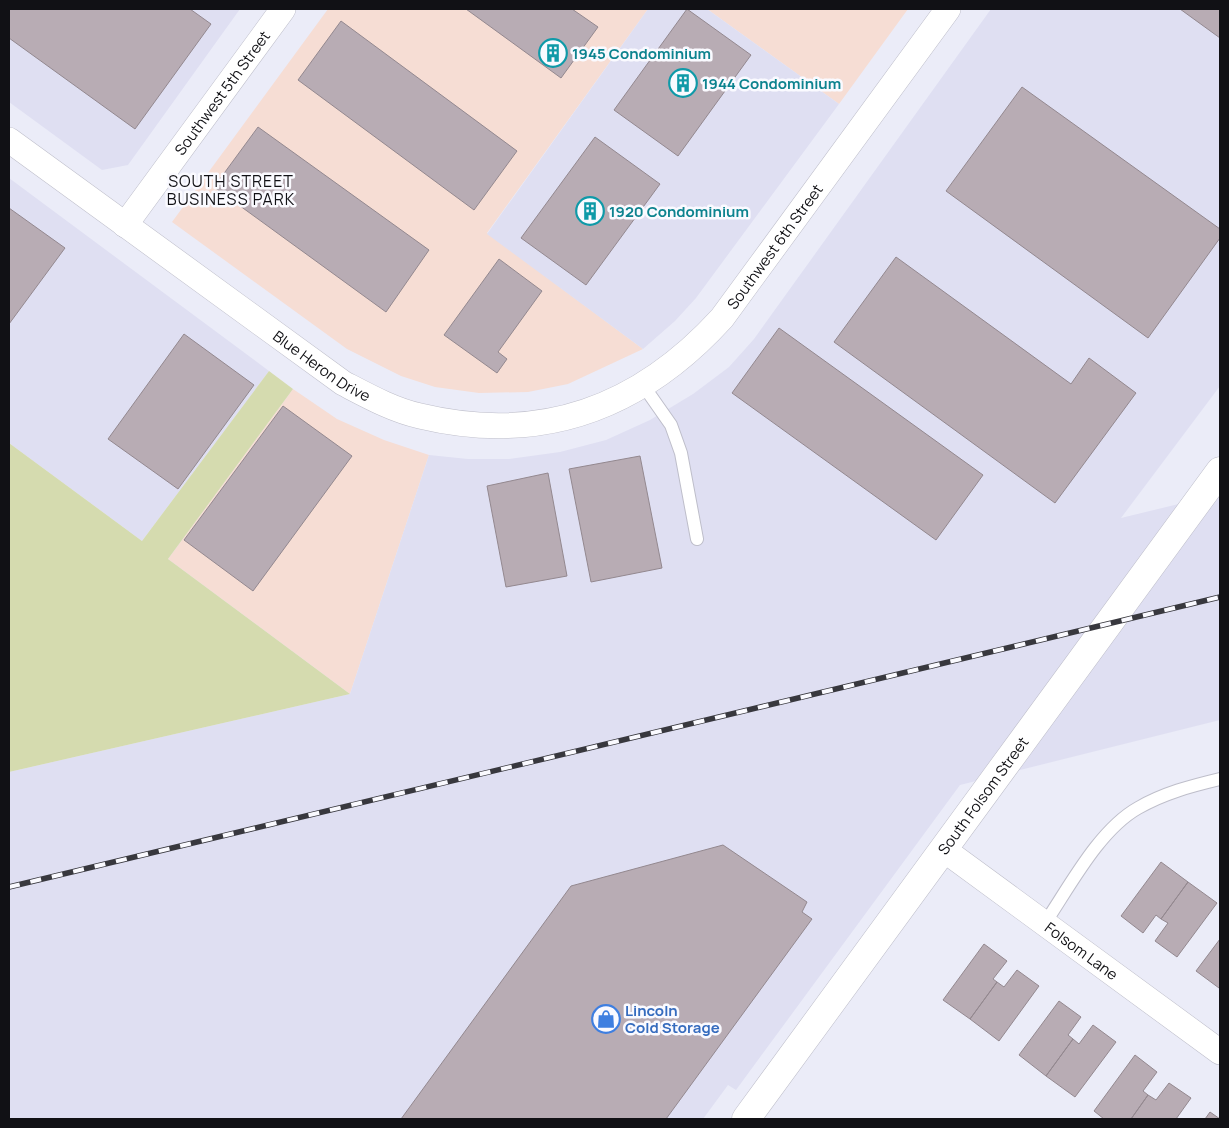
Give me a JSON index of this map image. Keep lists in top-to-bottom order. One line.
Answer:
{"streets":{"street":["Southwest 5th Street","Southwest 6th Street","Blue Heron Drive","South Folsom Street","Folsom Lane"]},"crossings":[["Southwest 5th Street","Blue Heron Drive"],["Southwest 6th Street","Blue Heron Drive"],["South Folsom Street","Folsom Lane"]],"districts":["SOUTH STREET BUSINESS PARK"],"places":{"building":["1945 Condominium","1944 Condominium","1920 Condominium"],"shop":["Lincoln Cold Storage"]}}
